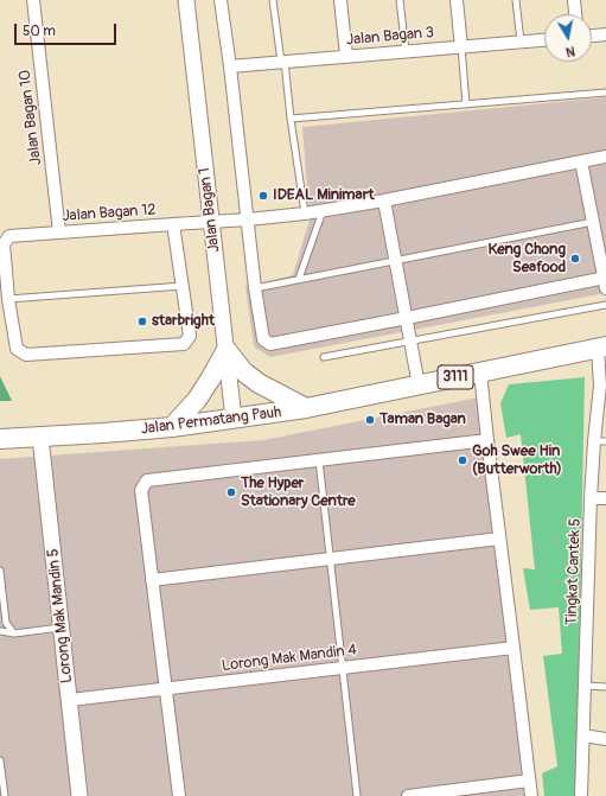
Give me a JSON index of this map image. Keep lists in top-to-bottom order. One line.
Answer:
{"streets":{"main road":["3111","Jalan Permatang Pauh"],"street":["Jalan Bagan 3","Jalan Bagan 10","Jalan Bagan 1","Jalan Bagan 12","Tingkat Cantek 5","Lorong Mak Mandin 5","Lorong Mak Mandin 4"]},"crossings":[["Jalan Bagan 10","Jalan Bagan 12"],["Jalan Bagan 1","Jalan Bagan 12"],["Jalan Bagan 1","Jalan Permatang Pauh"],["Jalan Permatang Pauh","Tingkat Cantek 5"],["Jalan Permatang Pauh","Lorong Mak Mandin 5"],["Lorong Mak Mandin 5","Lorong Mak Mandin 4"]],"places":["IDEAL Minimart","Keng Chong Seafood","starbright","Taman Bagan","Goh Swee Hin (Butterworth)","The Hyper Stationary Centre"],"scale_bar":"50 m","north":"bottom"}
